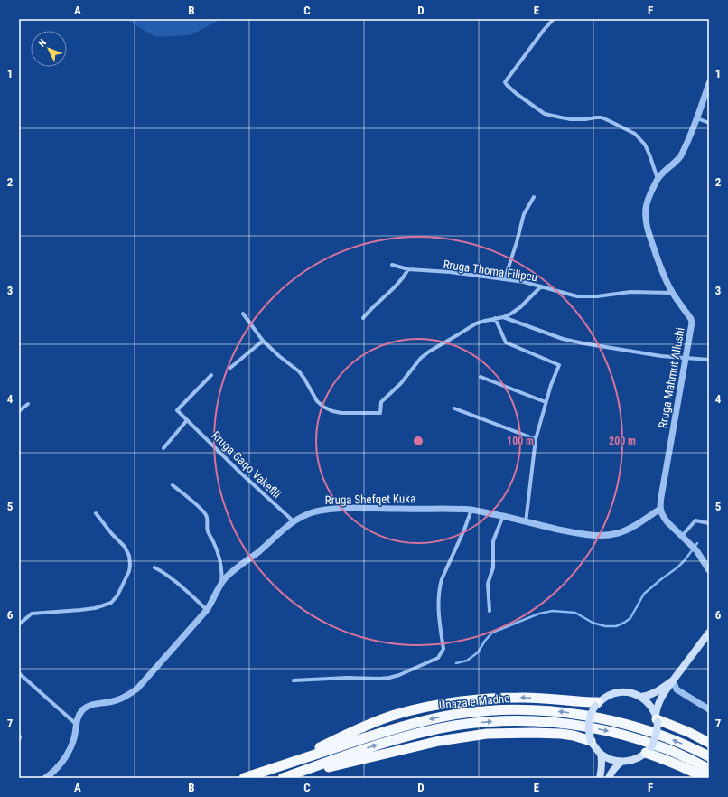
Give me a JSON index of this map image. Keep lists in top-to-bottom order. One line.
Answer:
{"streets":{"highway":["Unaza e Madhe"],"street":["Rruga Thoma Filipeu","Rruga Mahmut Allushi","Rruga Gaqo Vakeflli","Rruga Shefqet Kuka"]},"crossings":[["Rruga Thoma Filipeu","Rruga Mahmut Allushi"],["Rruga Mahmut Allushi","Rruga Shefqet Kuka"],["Rruga Gaqo Vakeflli","Rruga Shefqet Kuka"]],"north":"top left","grid":{"columns":["A","B","C","D","E","F"],"rows":["1","2","3","4","5","6","7"]},"rings":["100 m","200 m"]}
